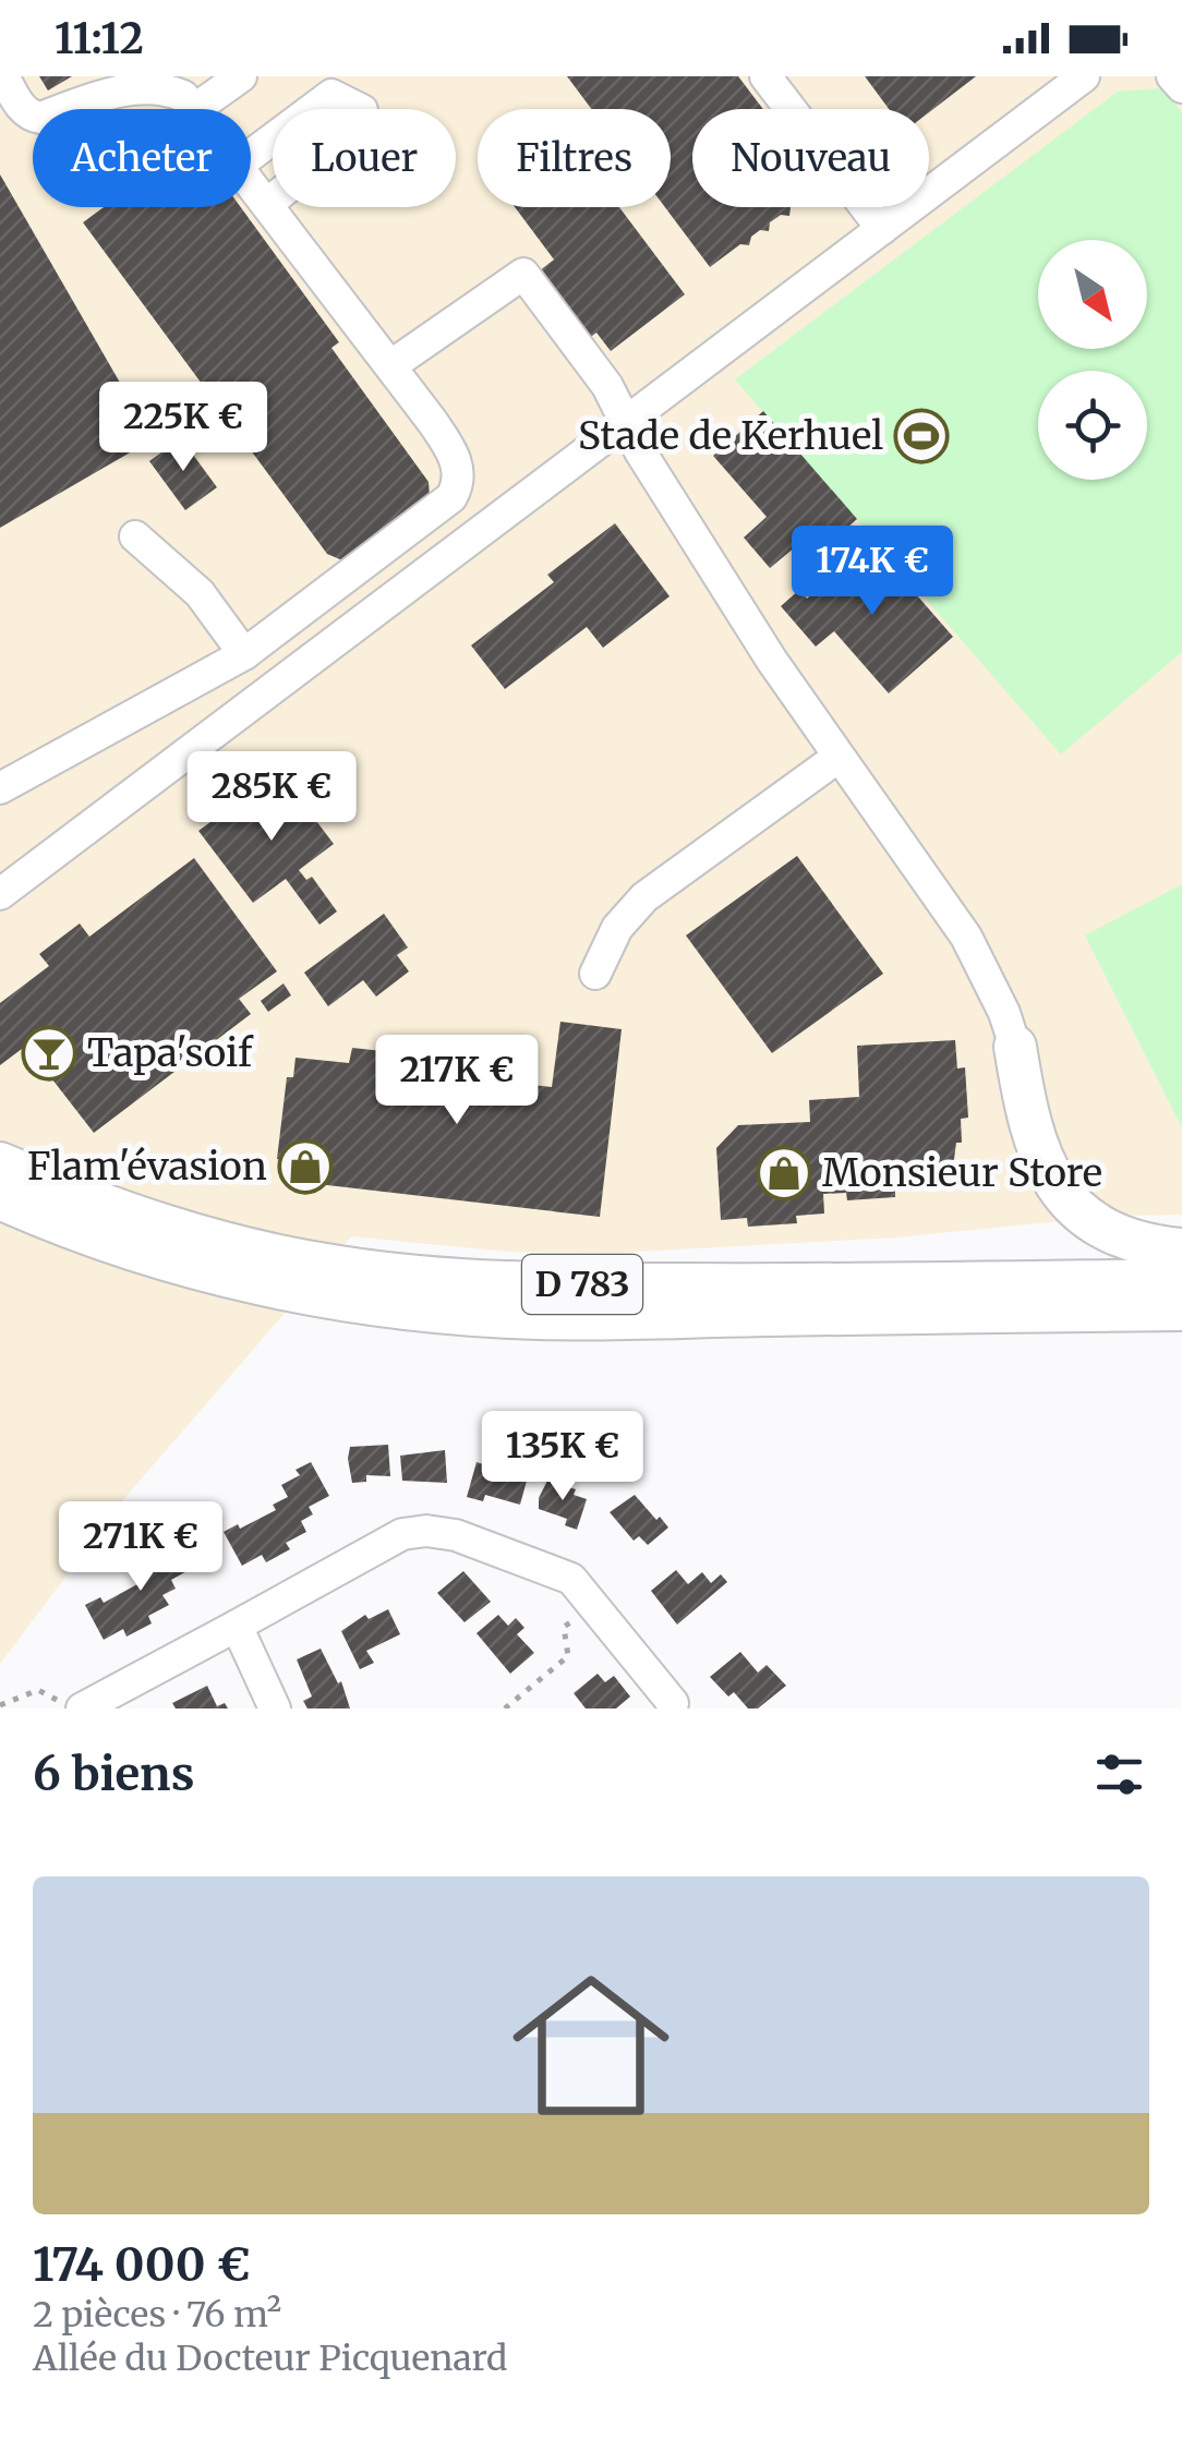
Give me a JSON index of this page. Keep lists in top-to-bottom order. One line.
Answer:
{"streets":{"main road":["D 783"]},"places":{"sports":["Stade de Kerhuel"],"bar":["Tapa'soif"],"shop":["Flam'évasion","Monsieur Store"]},"north":"bottom right","page":{"status":"11:12","chip":["Acheter","Louer","Filtres","Nouveau"],"price":["225K €","174K €","285K €","217K €","135K €","271K €"],"heading":"6 biens","list":[{"name":"174 000 €","note":"2 pièces · 76 m² · Allée du Docteur Picquenard"}]}}
